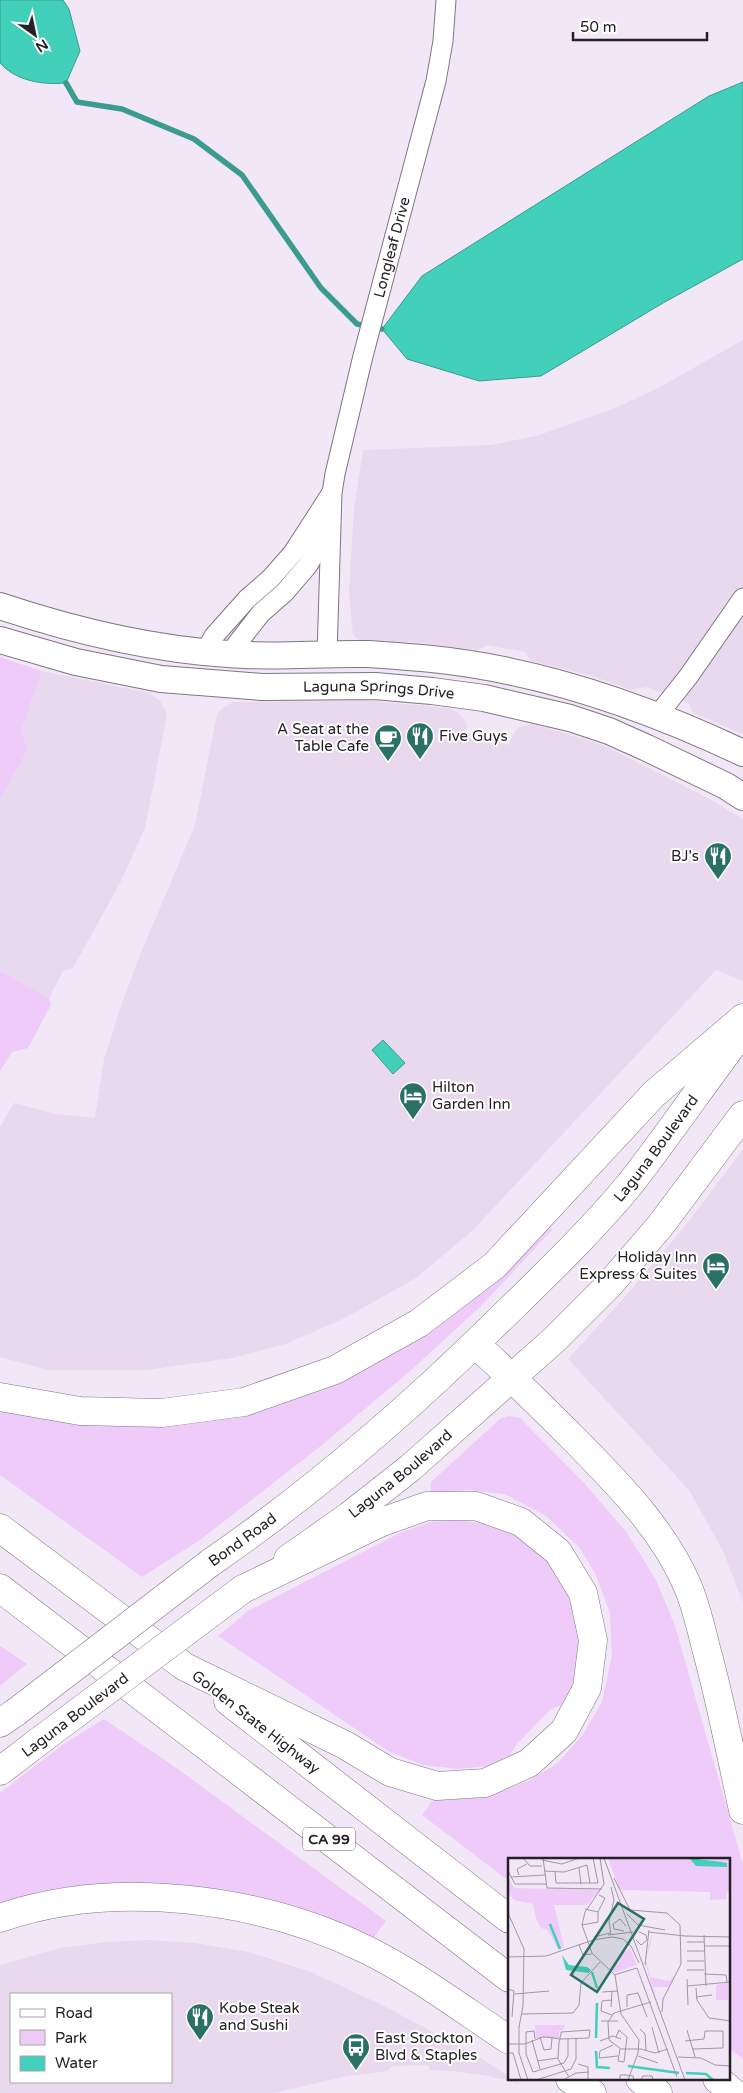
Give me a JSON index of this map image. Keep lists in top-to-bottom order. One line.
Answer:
{"streets":{"main road":["Laguna Boulevard","Bond Road","Golden State Highway","CA 99"],"street":["Longleaf Drive","Laguna Springs Drive"]},"crossings":[["Laguna Boulevard","Bond Road"]],"places":{"restaurant":["Five Guys","BJ's","Kobe Steak and Sushi"],"cafe":["A Seat at the Table Cafe"],"hotel":["Hilton Garden Inn","Holiday Inn Express & Suites"],"bus stop":["East Stockton Blvd & Staples"]},"legend":["Road","Park","Water"],"scale_bar":"50 m","north":"bottom right"}
